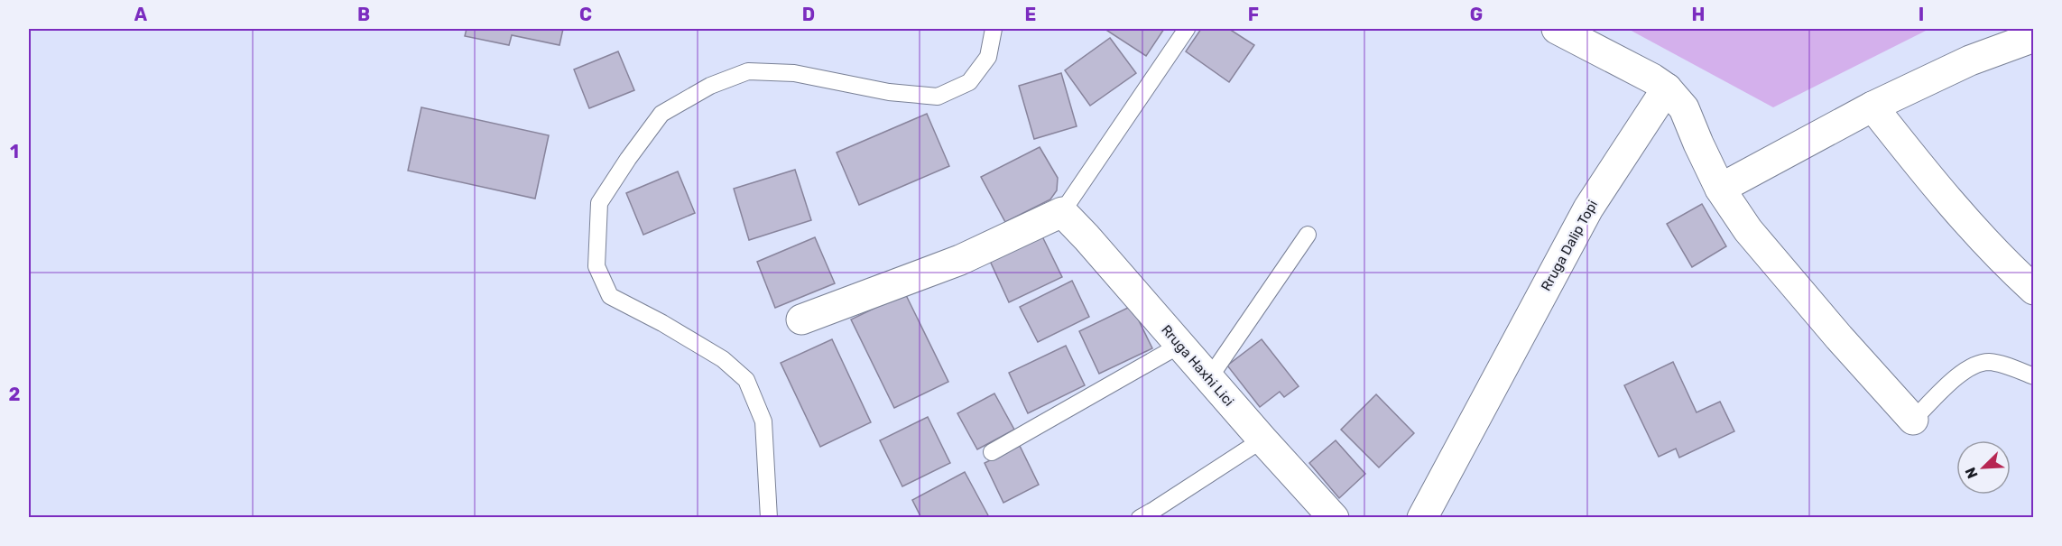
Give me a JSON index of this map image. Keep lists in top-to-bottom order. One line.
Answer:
{"streets":{"street":["Rruga Dalip Topi","Rruga Haxhi Lici"]},"north":"bottom left","grid":{"columns":["A","B","C","D","E","F","G","H","I"],"rows":["1","2"]}}
